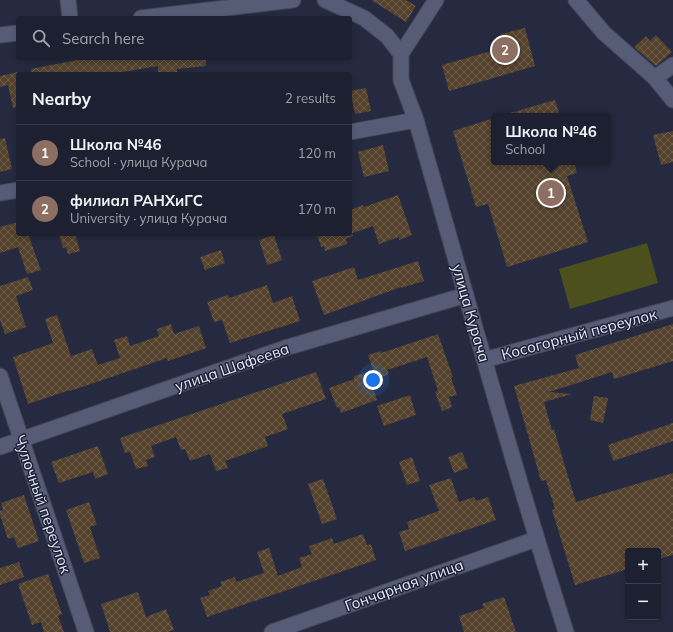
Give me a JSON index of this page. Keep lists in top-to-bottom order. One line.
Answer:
{"streets":{"street":["улица Курача","Косогорный переулок","улица Шафеева","Чулочный переулок","Гончарная улица"]},"crossings":[["улица Курача","Косогорный переулок"],["улица Курача","улица Шафеева"],["улица Курача","Гончарная улица"],["улица Шафеева","Чулочный переулок"]],"page":{"search":"Search here","pins":["2","1"],"heading":["Nearby","2 results"],"popup":["Школа №46","School"],"list":[{"mark":"1","name":"Школа №46","note":"School · улица Курача","value":"120 m"},{"mark":"2","name":"филиал РАНХиГС","note":"University · улица Курача","value":"170 m"}],"map_buttons":["+","−"]}}
